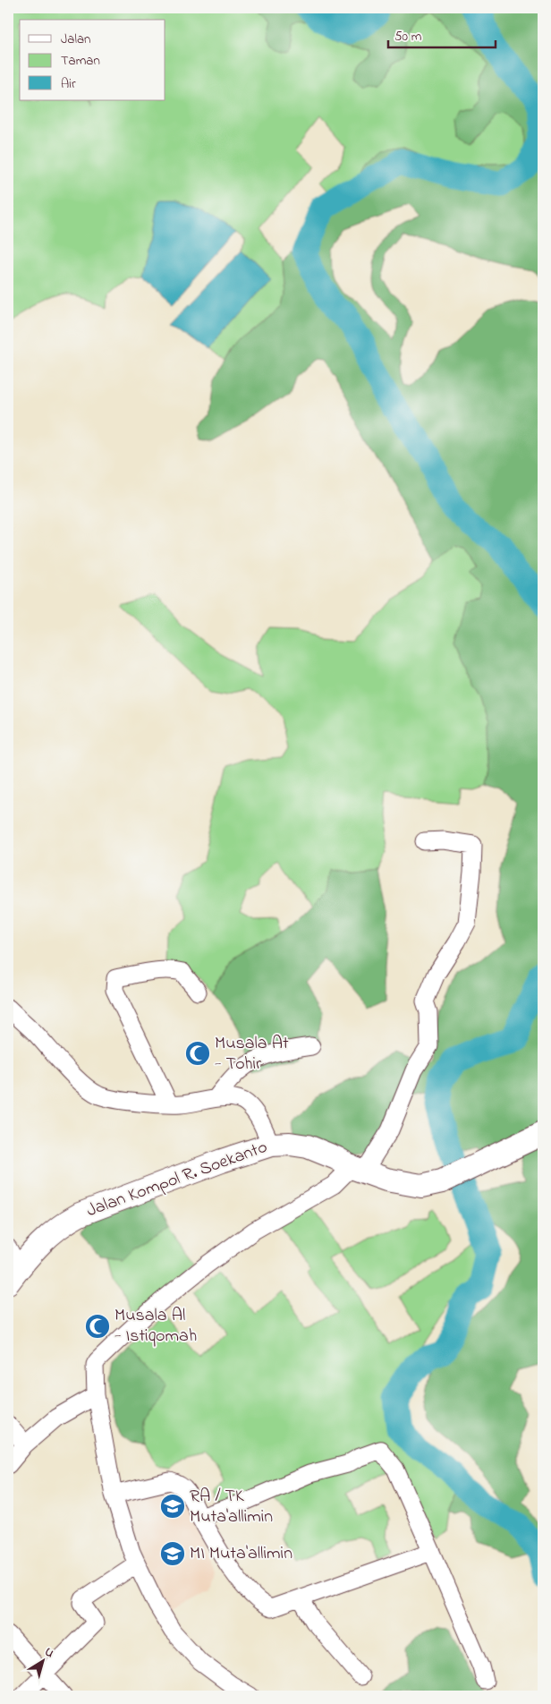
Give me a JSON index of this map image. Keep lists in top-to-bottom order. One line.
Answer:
{"streets":{"main road":["Jalan Kompol R. Soekanto"]},"places":{"mosque":["Musala At - Tohir","Musala Al - Istiqomah"],"school or university":["RA / TK Muta'allimin","MI Muta'allimin"]},"legend":["Jalan","Taman","Air"],"scale_bar":"50 m","north":"top right"}
